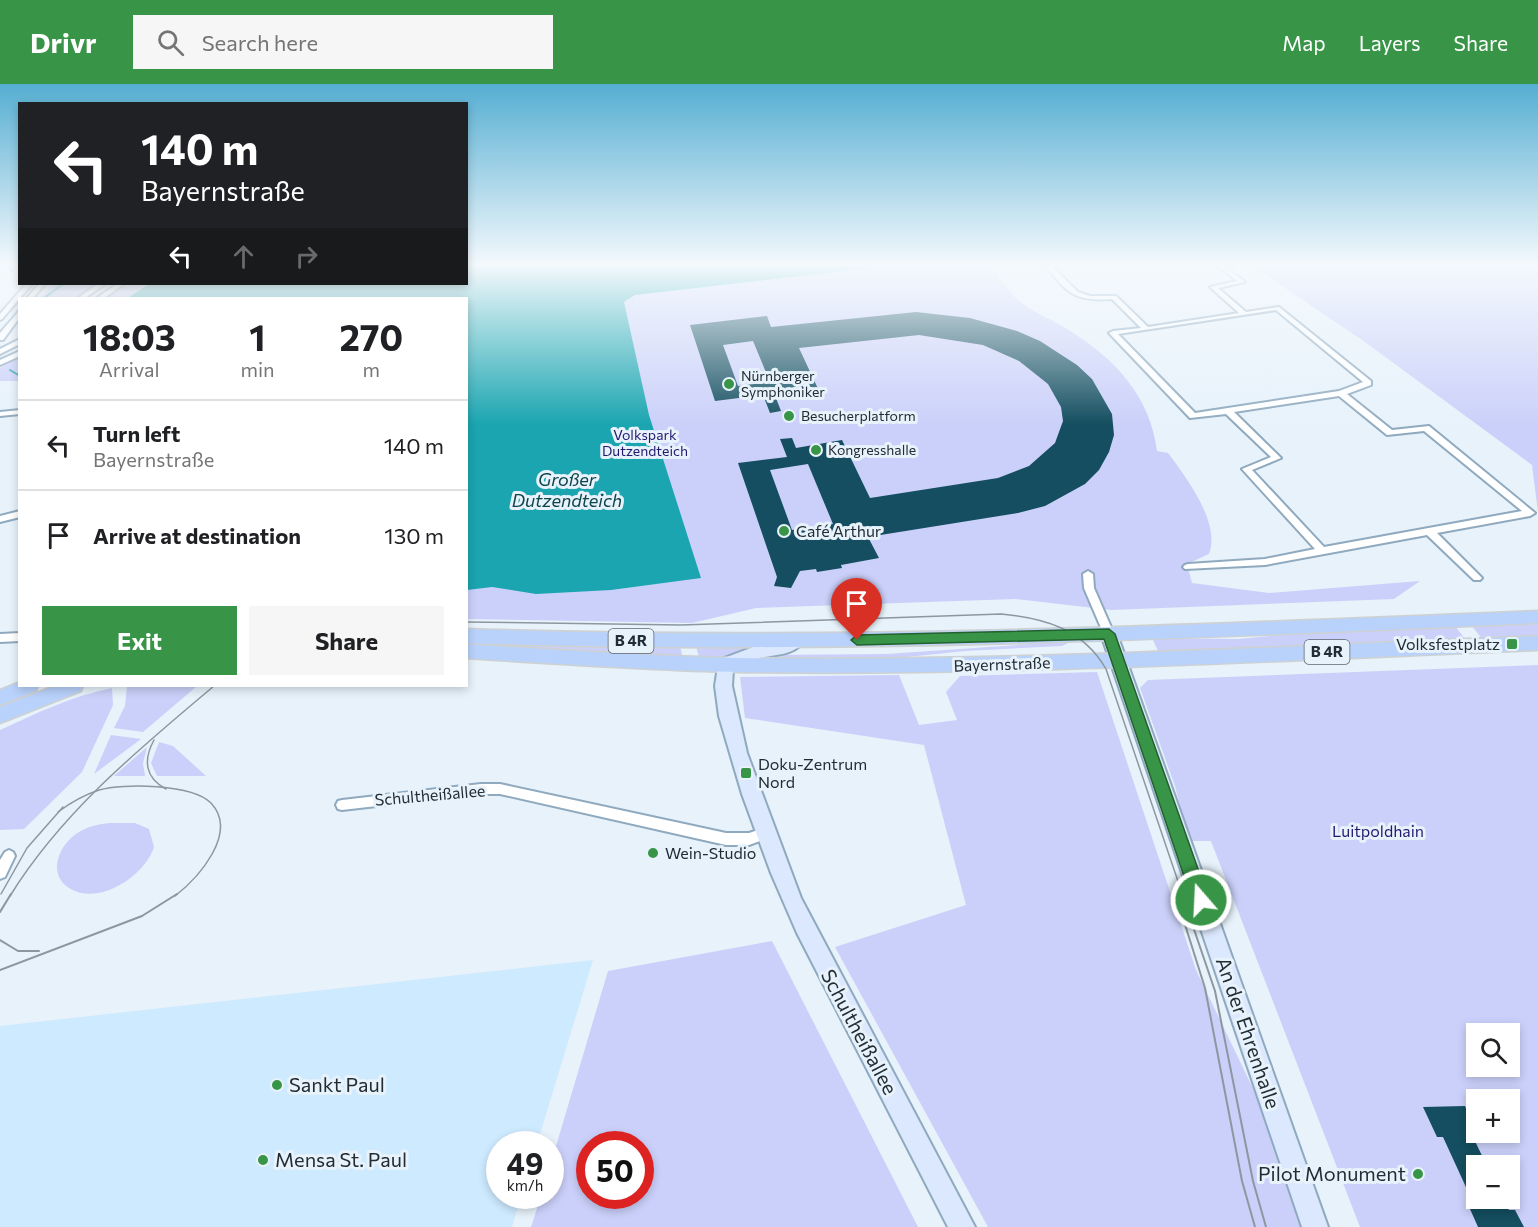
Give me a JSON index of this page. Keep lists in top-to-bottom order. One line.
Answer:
{"streets":{"main road":["B 4R","Bayernstraße","Schultheißallee","An der Ehrenhalle"]},"crossings":[["B 4R","Bayernstraße"],["B 4R","An der Ehrenhalle"],["Bayernstraße","Schultheißallee"],["Bayernstraße","An der Ehrenhalle"]],"water":["Großer Dutzendteich"],"parks":["Volkspark Dutzendteich","Luitpoldhain"],"places":{"other":["Nürnberger Symphoniker","Besucherplatform","Kongresshalle","Café Arthur","Wein-Studio","Sankt Paul","Mensa St. Paul","Pilot Monument"],"transit":["Volksfestplatz","Doku-Zentrum Nord"]},"page":{"header":"Drivr","search":"Search here","nav":["Map","Layers","Share"],"turn":["140 m","Bayernstraße"],"eta":["18:03","Arrival","1","min","270","m"],"list":[{"name":"Turn left","note":"Bayernstraße","value":"140 m"},{"name":"Arrive at destination","value":"130 m"}],"buttons":["Exit","Share"],"map_buttons":["+","−"],"speed":"49 km/h","limit":"50"}}
